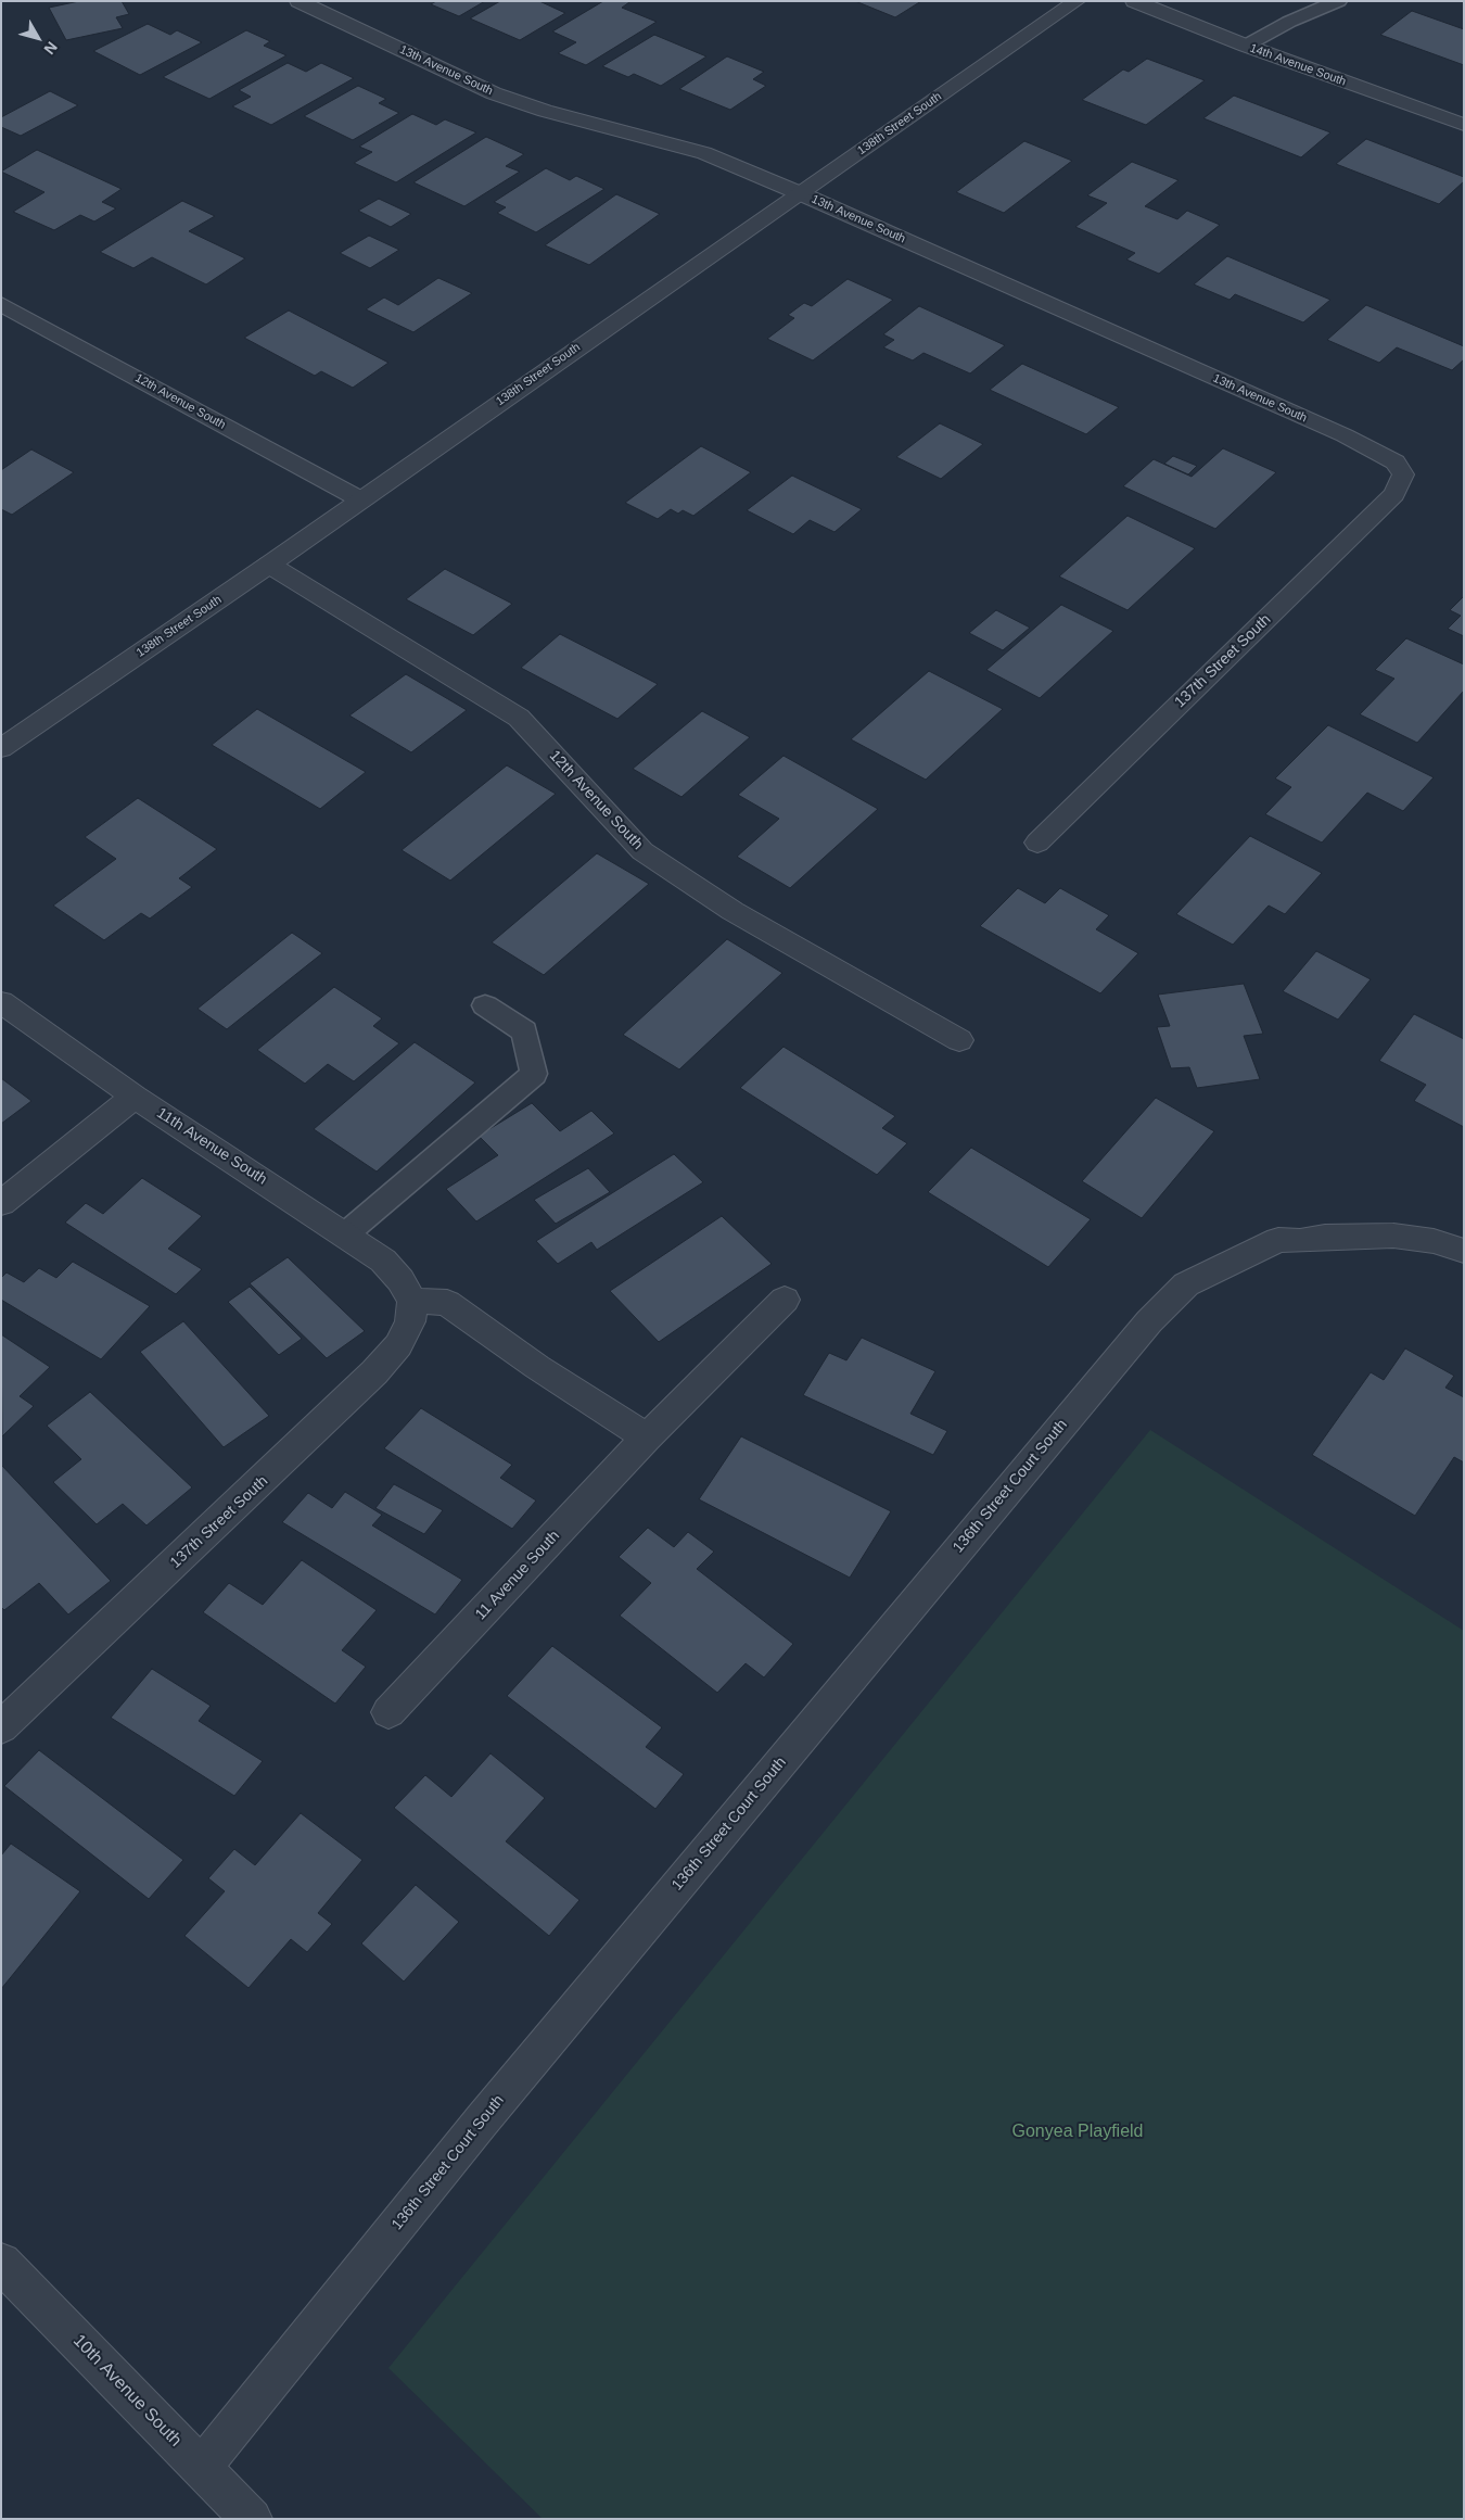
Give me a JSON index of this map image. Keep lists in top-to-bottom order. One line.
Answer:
{"streets":{"street":["14th Avenue South","13th Avenue South","138th Street South","12th Avenue South","137th Street South","11th Avenue South","136th Street Court South","11 Avenue South","10th Avenue South"]},"crossings":[["13th Avenue South","138th Street South"],["13th Avenue South","137th Street South"],["138th Street South","12th Avenue South"],["137th Street South","11th Avenue South"],["136th Street Court South","10th Avenue South"]],"parks":["Gonyea Playfield"],"north":"bottom right"}
